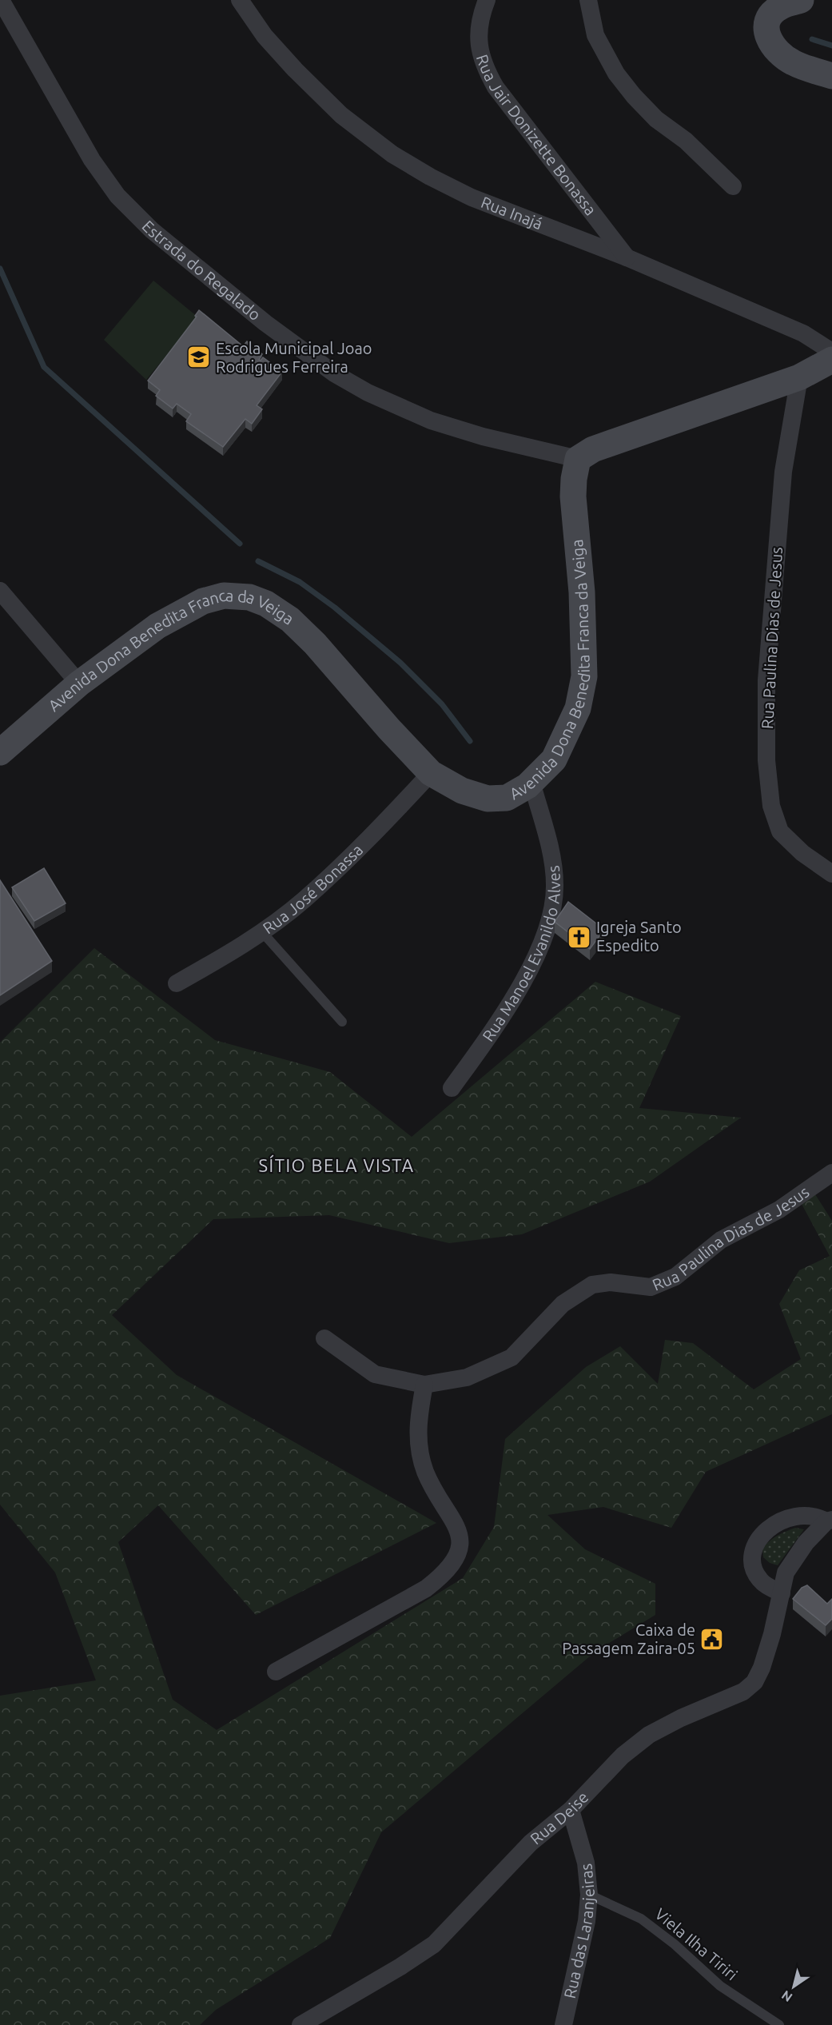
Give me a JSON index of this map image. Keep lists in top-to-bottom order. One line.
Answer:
{"streets":{"main road":["Avenida Dona Benedita Franca da Veiga"],"street":["Rua Jair Donizette Bonassa","Rua Inajá","Estrada do Regalado","Rua Paulina Dias de Jesus","Rua José Bonassa","Rua Manoel Evanildo Alves","Rua Deise","Rua das Laranjeiras"],"lane":["Viela Ilha Tiriri"]},"crossings":[["Rua Jair Donizette Bonassa","Rua Inajá"],["Estrada do Regalado","Avenida Dona Benedita Franca da Veiga"],["Avenida Dona Benedita Franca da Veiga","Rua José Bonassa"],["Avenida Dona Benedita Franca da Veiga","Rua Manoel Evanildo Alves"],["Rua Deise","Rua das Laranjeiras"],["Rua das Laranjeiras","Viela Ilha Tiriri"]],"districts":["SÍTIO BELA VISTA"],"places":{"school or university":["Escola Municipal Joao Rodrigues Ferreira"],"church":["Igreja Santo Espedito"],"public building":["Caixa de Passagem Zaira-05"]},"north":"bottom left"}
